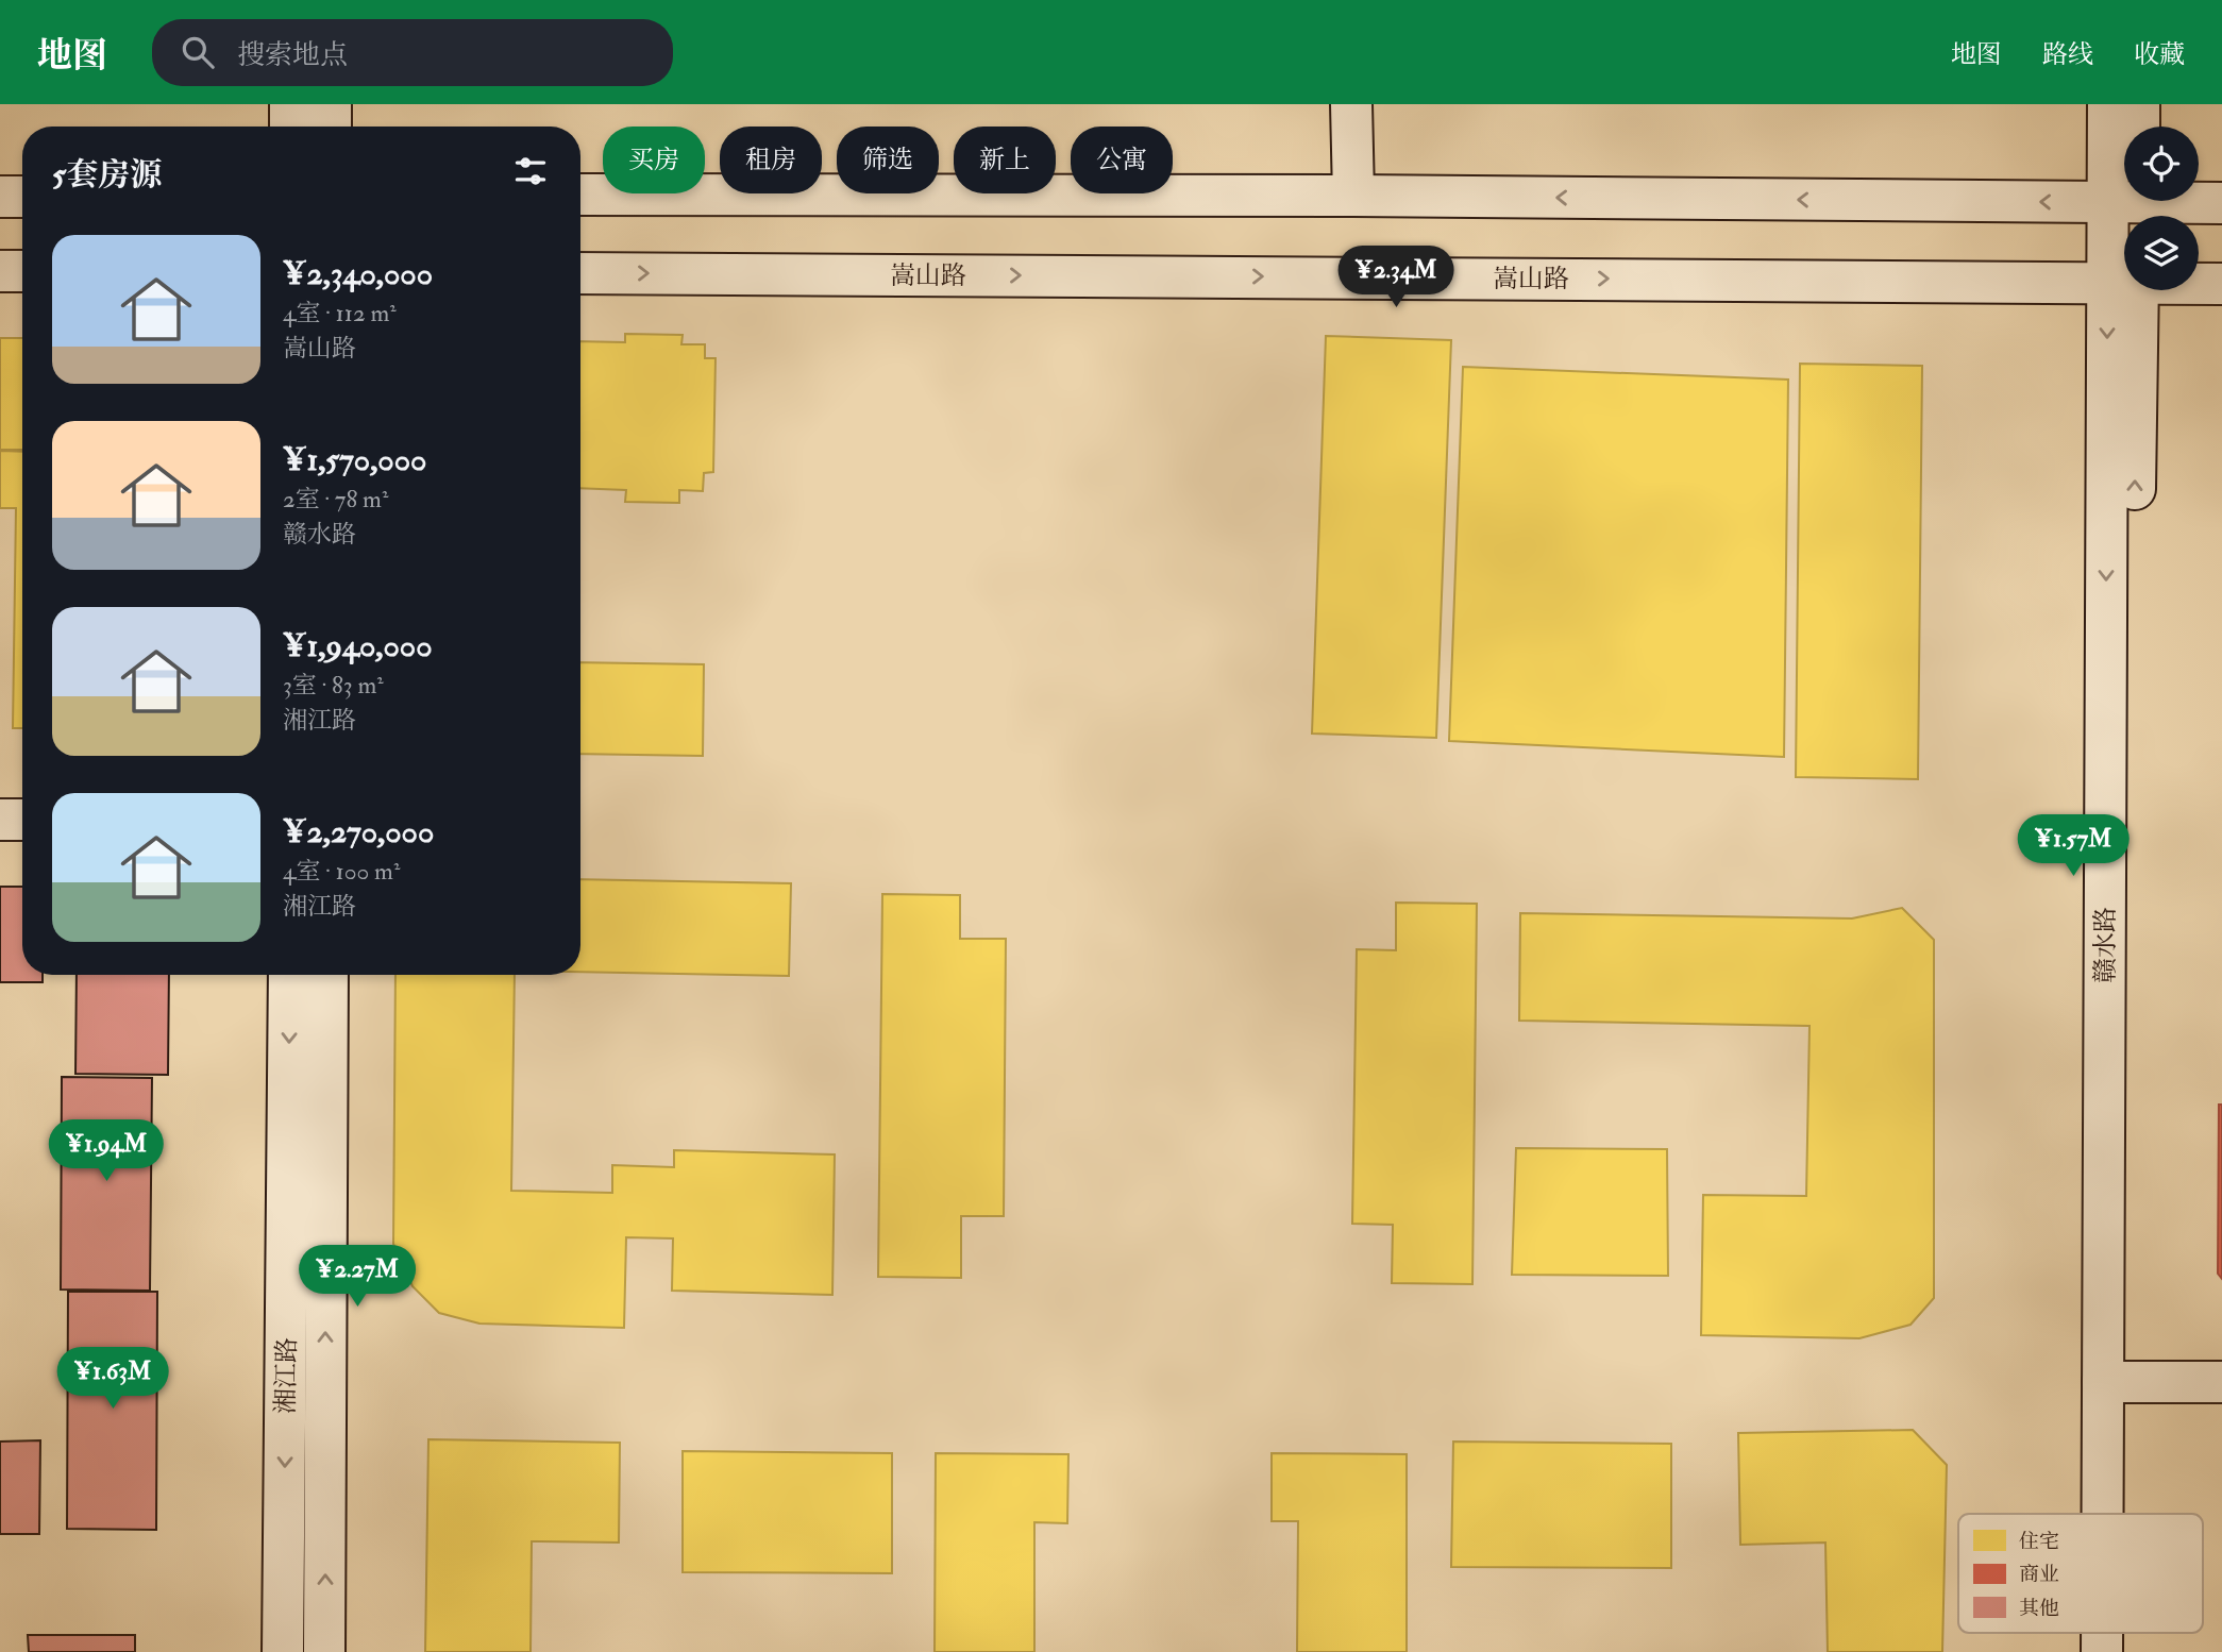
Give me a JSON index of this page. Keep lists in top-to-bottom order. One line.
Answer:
{"streets":{"main road":["嵩山路","赣水路","湘江路"]},"legend":["住宅","商业","其他"],"page":{"header":"地图","search":"搜索地点","nav":["地图","路线","收藏"],"chip":["买房","租房","筛选","新上","公寓"],"heading":"5套房源","list":[{"name":"¥2,340,000","note":"4室 · 112 m² · 嵩山路"},{"name":"¥1,570,000","note":"2室 · 78 m² · 赣水路"},{"name":"¥1,940,000","note":"3室 · 83 m² · 湘江路"},{"name":"¥2,270,000","note":"4室 · 100 m² · 湘江路"}],"price":["¥2.34M","¥1.57M","¥1.94M","¥2.27M","¥1.63M"]}}
